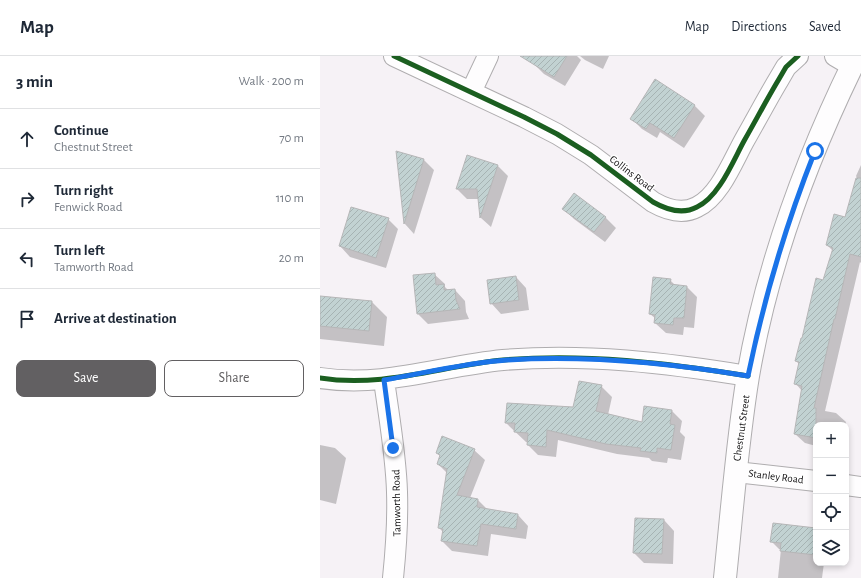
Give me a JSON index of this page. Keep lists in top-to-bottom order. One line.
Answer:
{"streets":{"main road":["Chestnut Street"],"street":["Collins Road","Stanley Road","Tamworth Road"]},"crossings":[["Chestnut Street","Stanley Road"]],"page":{"header":"Map","nav":["Map","Directions","Saved"],"heading":["3 min","Walk · 200 m"],"list":[["Continue","Chestnut Street","70 m"],["Turn right","Fenwick Road","110 m"],["Turn left","Tamworth Road","20 m"],"Arrive at destination"],"buttons":["Save","Share"],"map_buttons":["+","−"]}}
